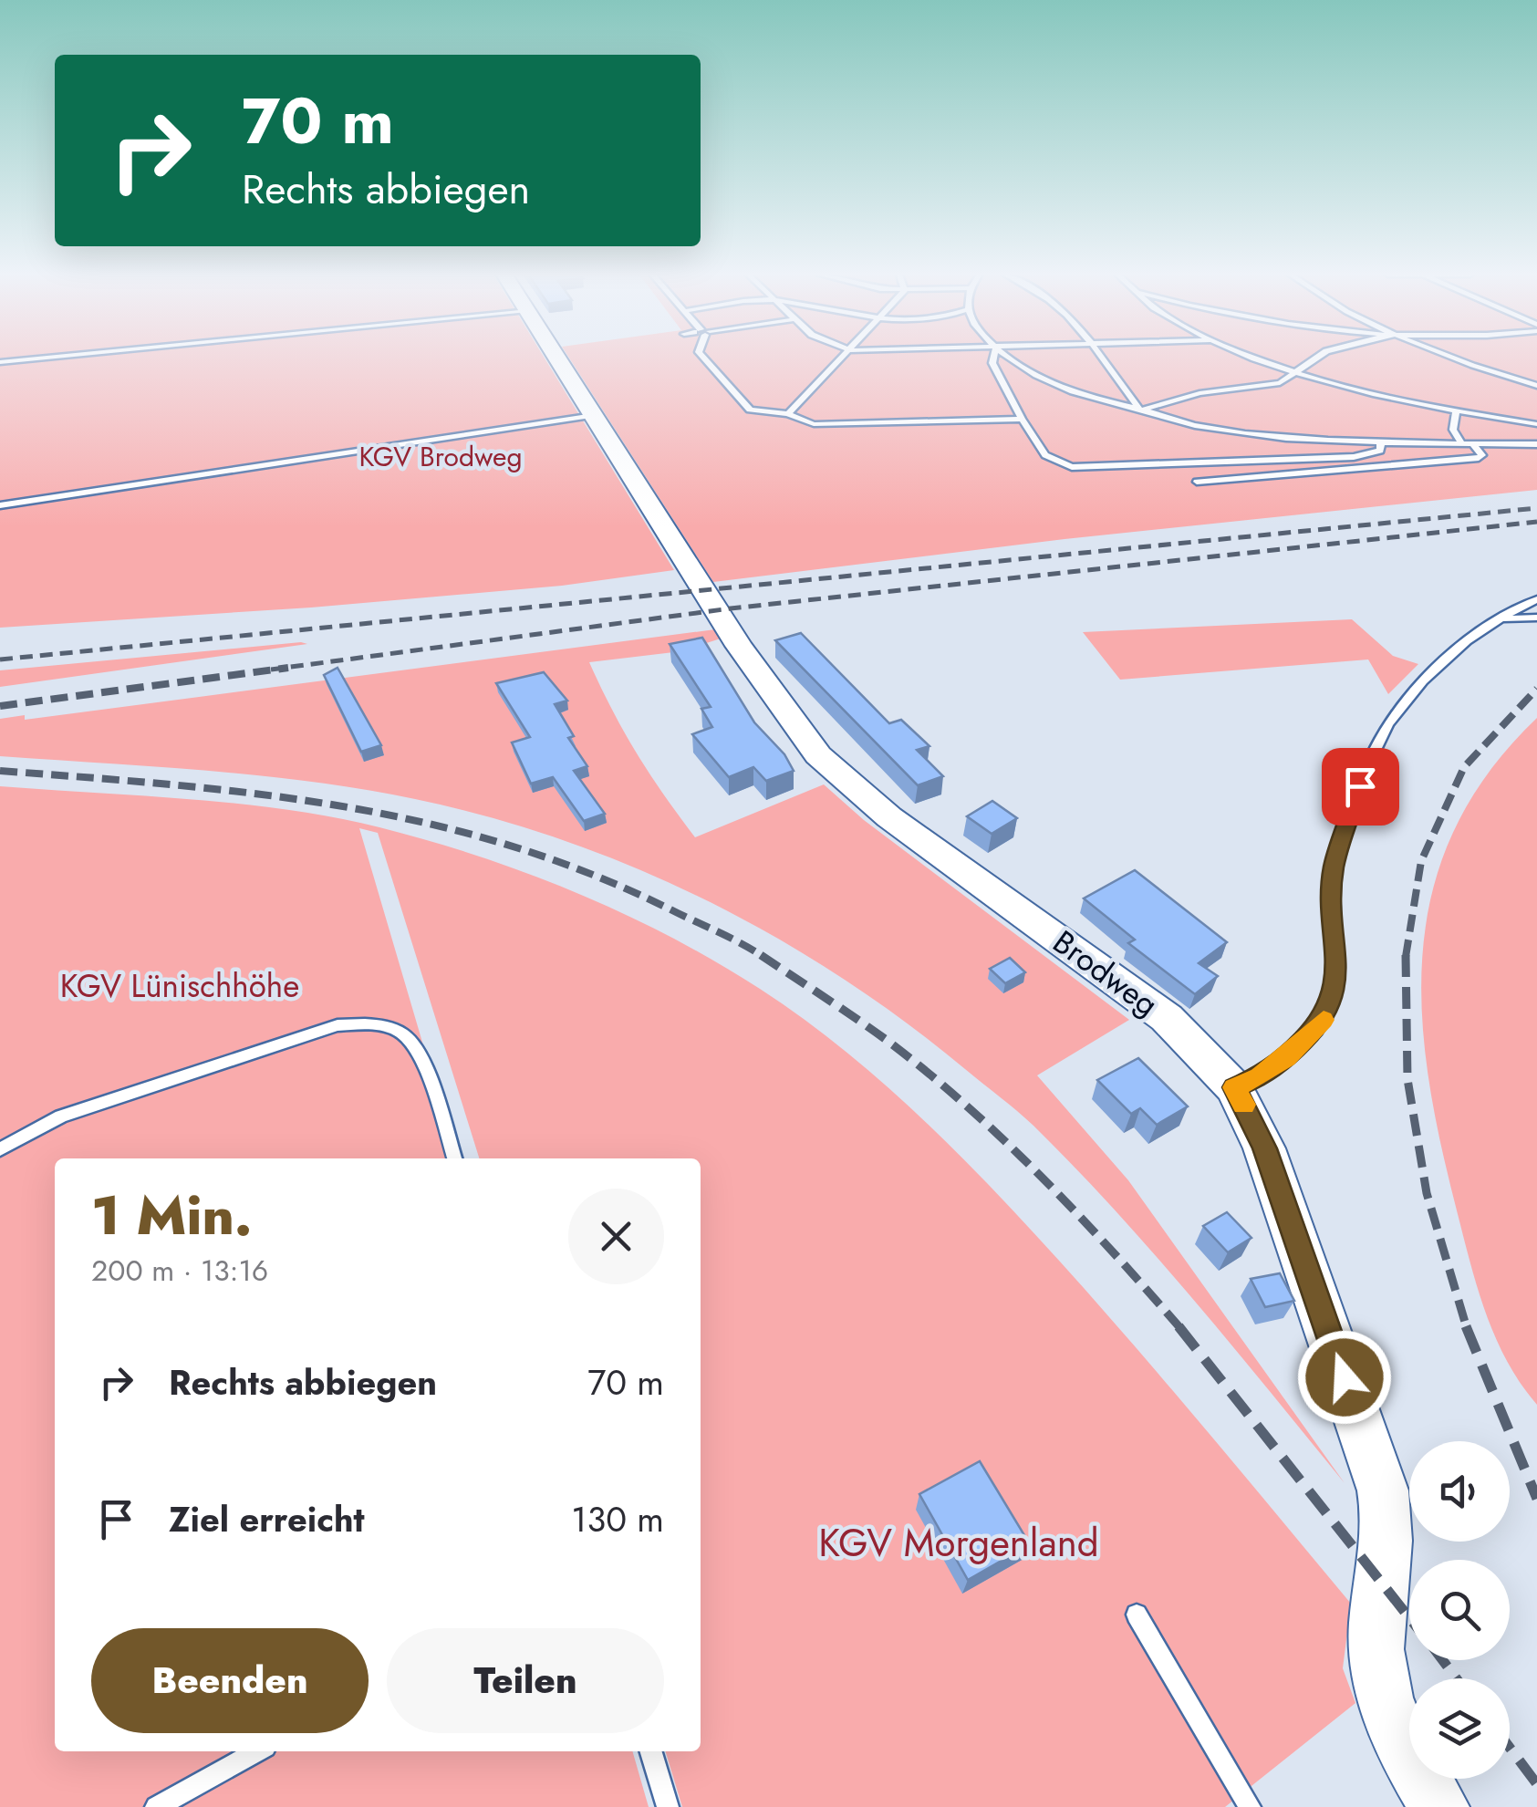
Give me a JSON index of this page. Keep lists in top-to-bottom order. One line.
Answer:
{"streets":{"street":["Brodweg"]},"parks":["KGV Brodweg","KGV Lünischhöhe","KGV Morgenland"],"page":{"turn":["70 m","Rechts abbiegen"],"heading":["1 Min.","200 m · 13:16"],"list":[{"name":"Rechts abbiegen","value":"70 m"},{"name":"Ziel erreicht","value":"130 m"}],"buttons":["Beenden","Teilen"]}}
